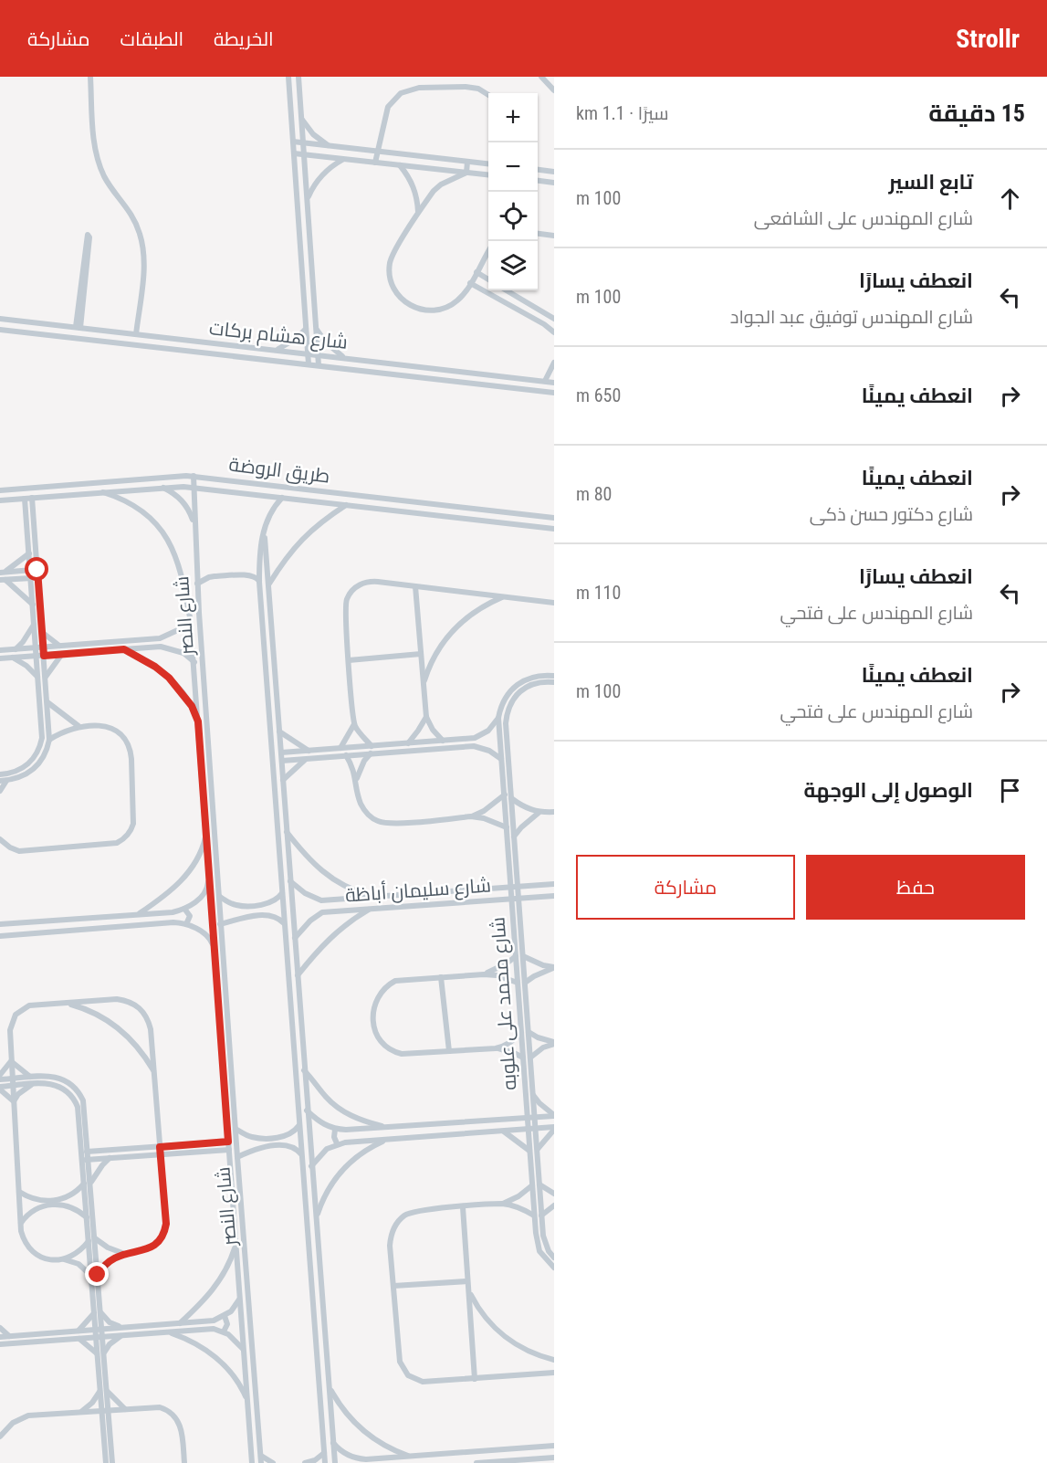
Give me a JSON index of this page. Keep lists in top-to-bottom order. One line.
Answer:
{"streets":{"street":["شارع هشام بركات","طريق الروضة","شارع النصر","شارع سليمان أباظة","شارع محمد على علوبه"]},"crossings":[["طريق الروضة","شارع النصر"],["شارع سليمان أباظة","شارع محمد على علوبه"]],"page":{"header":"Strollr","nav":["الخريطة","الطبقات","مشاركة"],"heading":["15 دقيقة","سيرًا · 1.1 km"],"map_buttons":["+","−"],"list":[["تابع السير","شارع المهندس على الشافعى","100 m"],["انعطف يسارًا","شارع المهندس توفيق عبد الجواد","100 m"],["انعطف يمينًا","650 m"],["انعطف يمينًا","شارع دكتور حسن ذكى","80 m"],["انعطف يسارًا","شارع المهندس على فتحي","110 m"],["انعطف يمينًا","شارع المهندس على فتحي","100 m"],"الوصول إلى الوجهة"],"buttons":["حفظ","مشاركة"]}}
